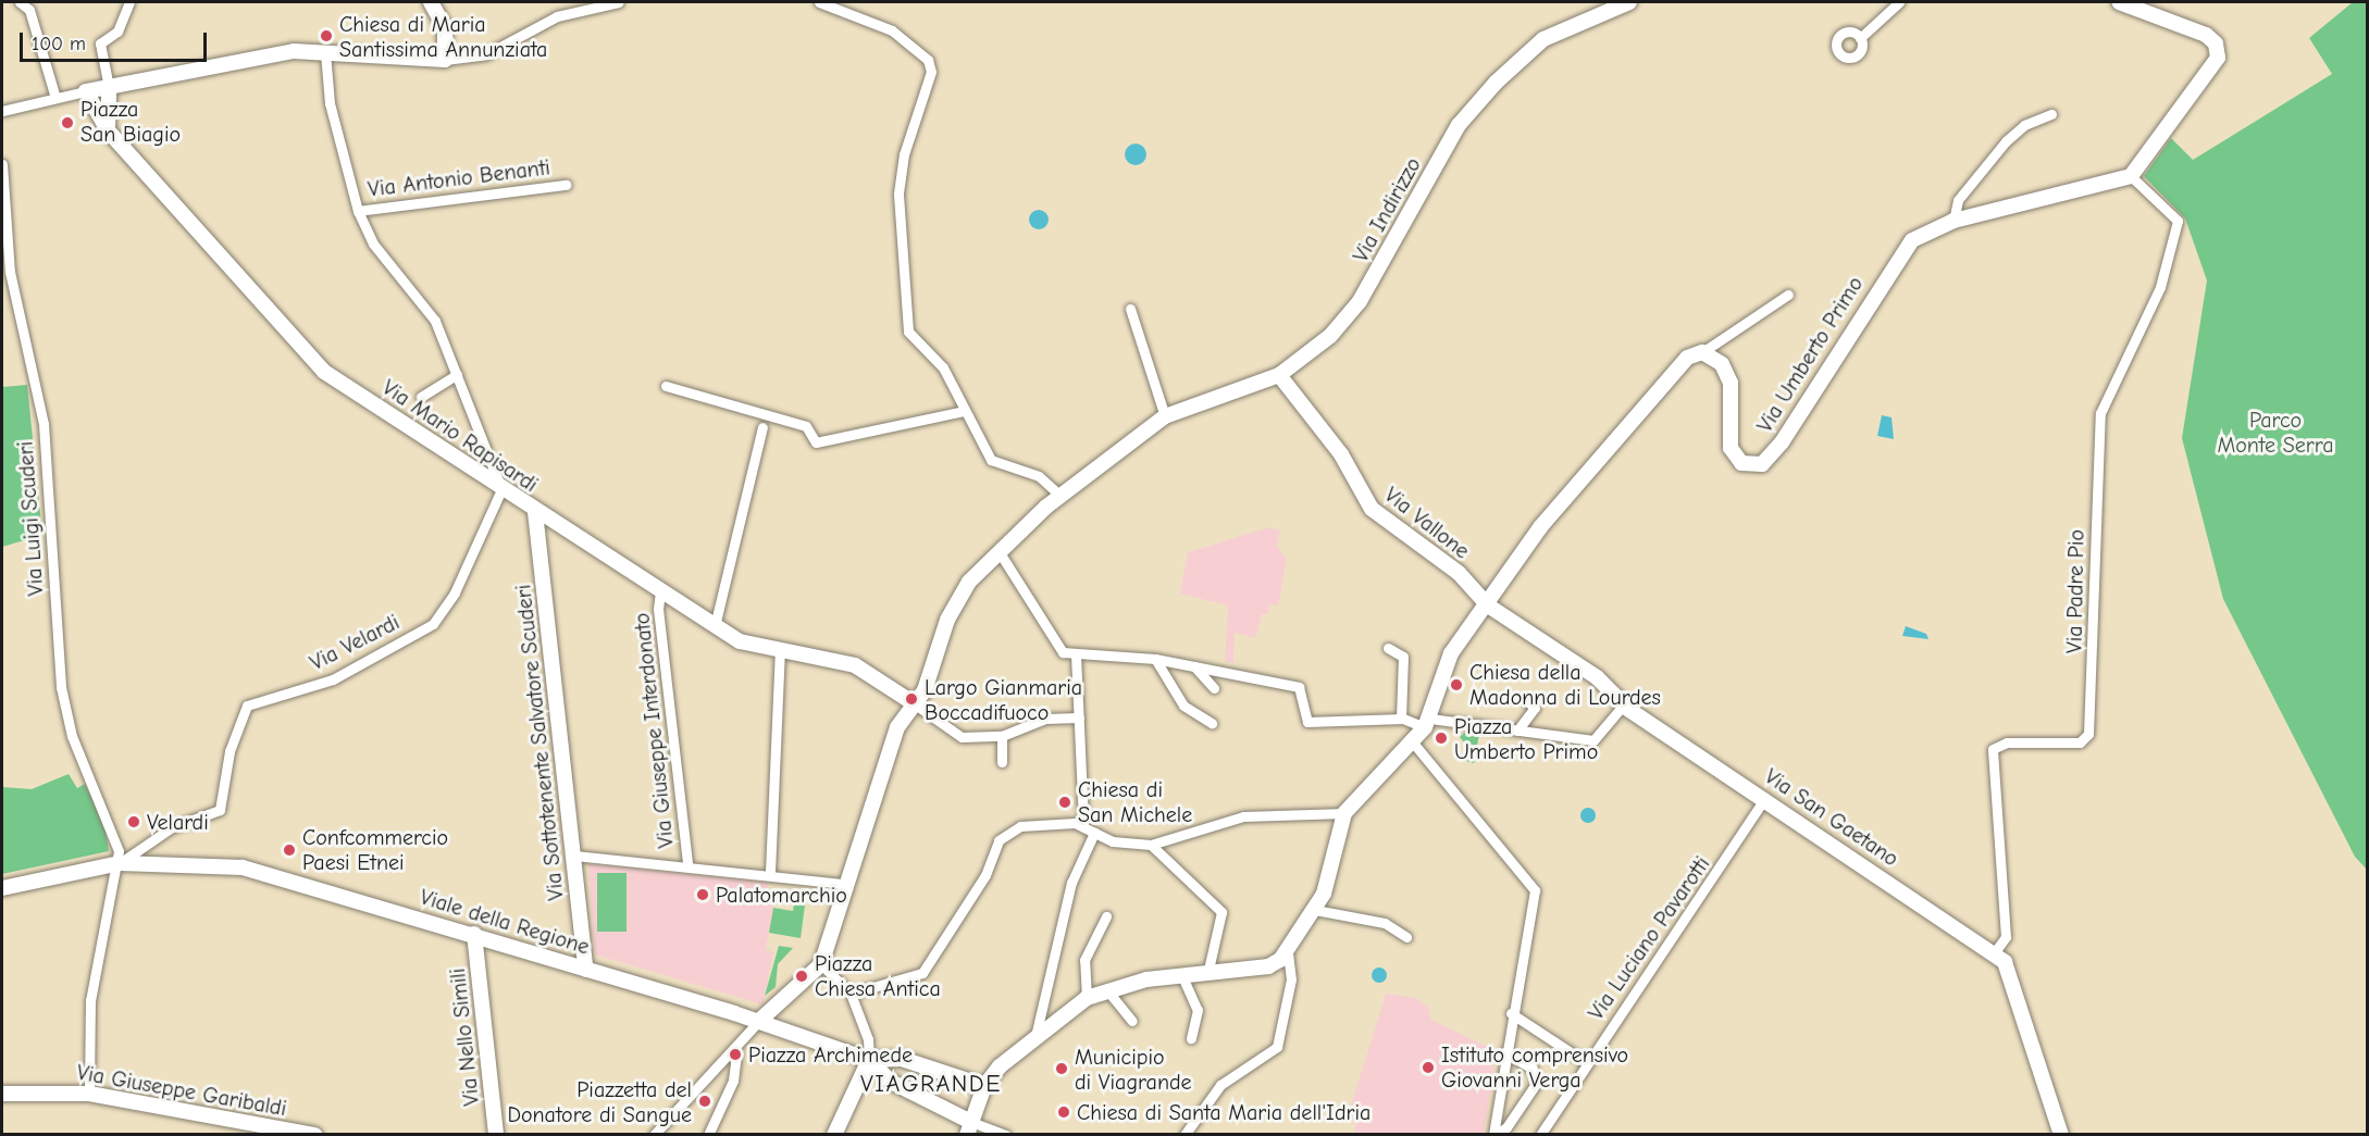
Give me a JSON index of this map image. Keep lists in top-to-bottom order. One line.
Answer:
{"streets":{"street":["Via Antonio Benanti","Via Indirizzo","Via Umberto Primo","Via Mario Rapisardi","Via Luigi Scuderi","Via Vallone","Via Padre Pio","Via Velardi","Via Giuseppe Interdonato","Via Sottotenente Salvatore Scuderi","Via San Gaetano","Viale della Regione","Via Luciano Pavarotti","Via Nello Simili","Via Giuseppe Garibaldi"]},"crossings":[["Via Indirizzo","Via Mario Rapisardi"],["Via Indirizzo","Via Vallone"],["Via Umberto Primo","Via Padre Pio"],["Via Mario Rapisardi","Via Velardi"],["Via Mario Rapisardi","Via Giuseppe Interdonato"],["Via Mario Rapisardi","Via Sottotenente Salvatore Scuderi"],["Via Luigi Scuderi","Via Velardi"],["Via Luigi Scuderi","Viale della Regione"],["Via Vallone","Via San Gaetano"],["Via Padre Pio","Via San Gaetano"],["Via Velardi","Viale della Regione"],["Via Sottotenente Salvatore Scuderi","Viale della Regione"],["Via San Gaetano","Via Luciano Pavarotti"],["Viale della Regione","Via Nello Simili"]],"districts":["VIAGRANDE"],"parks":["Parco Monte Serra"],"places":["Chiesa di Maria Santissima Annunziata","Piazza San Biagio","Chiesa della Madonna di Lourdes","Largo Gianmaria Boccadifuoco","Piazza Umberto Primo","Chiesa di San Michele","Velardi","Confcommercio Paesi Etnei","Palatomarchio","Piazza Chiesa Antica","Piazza Archimede","Istituto comprensivo Giovanni Verga","Municipio di Viagrande","Piazzetta del Donatore di Sangue","Chiesa di Santa Maria dell'Idria"],"scale_bar":"100 m"}
